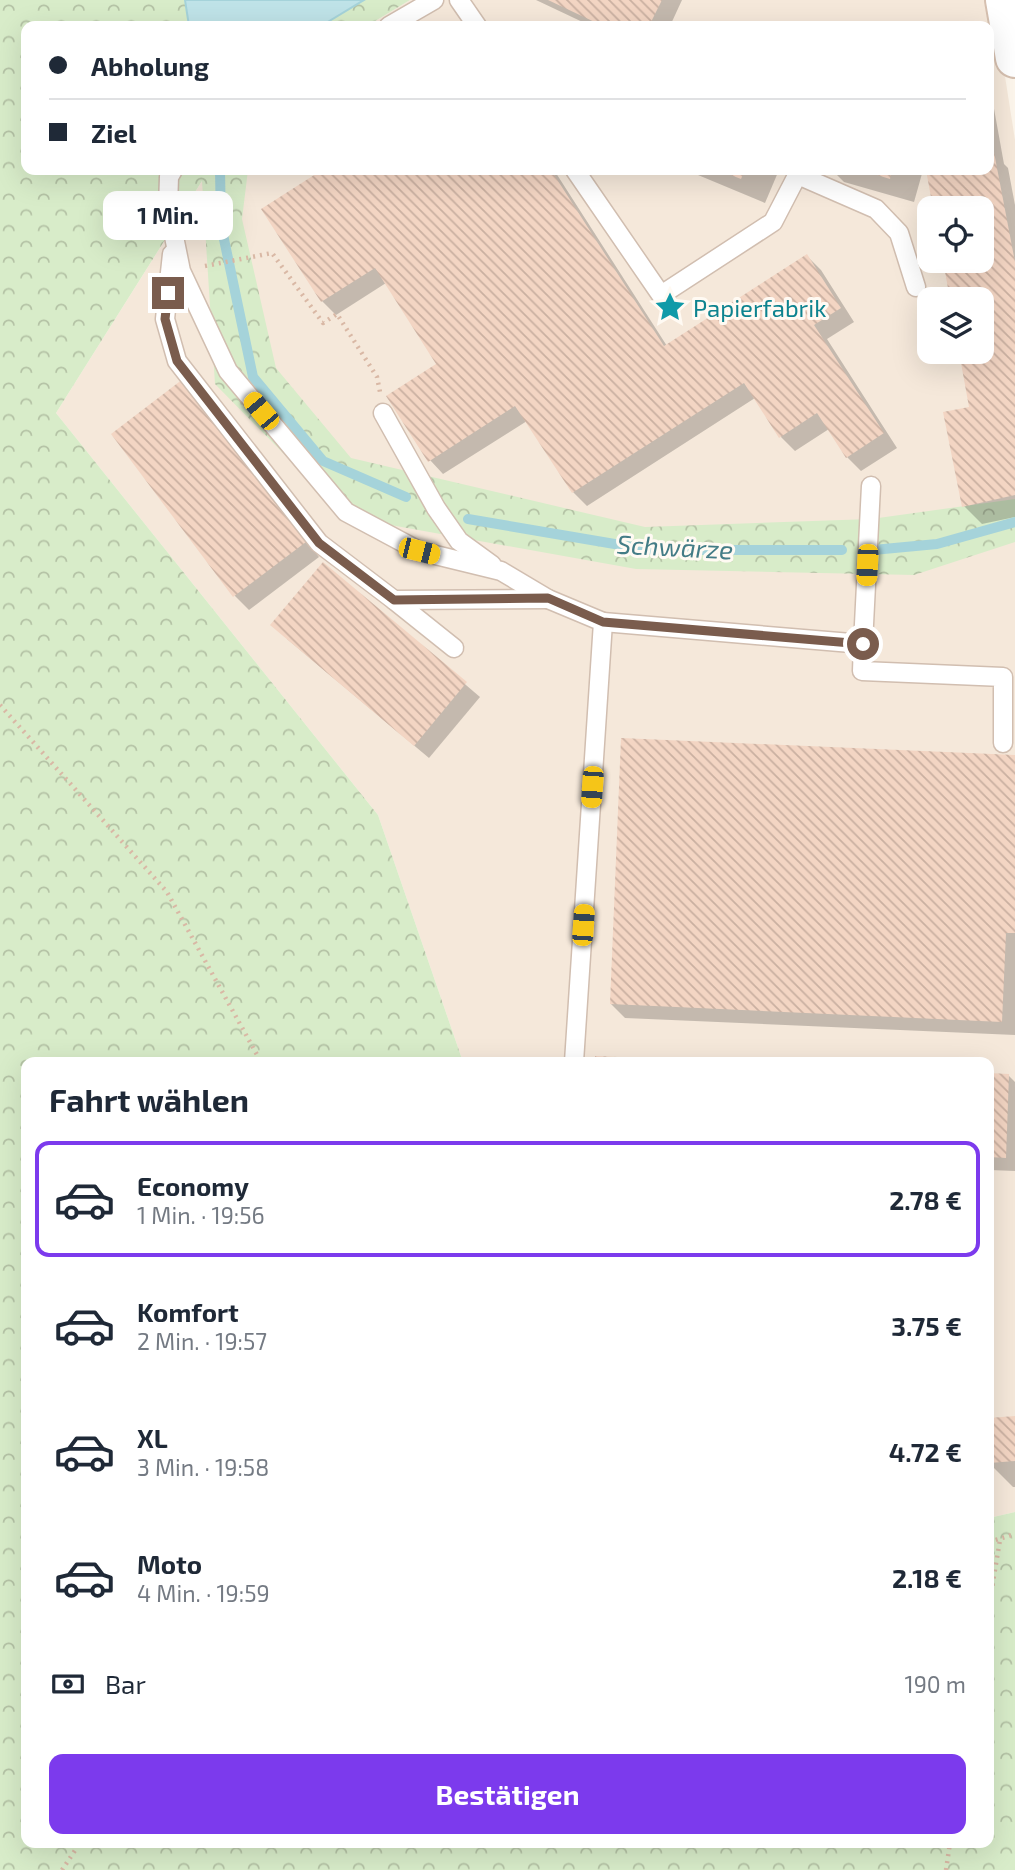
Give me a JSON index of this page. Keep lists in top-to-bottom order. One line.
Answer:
{"water":["Schwärze"],"places":{"place":["Papierfabrik"]},"page":{"banner":["Abholung","Ziel"],"bubble":"1 Min.","heading":"Fahrt wählen","list":[{"name":"Economy","note":"1 Min. · 19:56","value":"2.78 €"},{"name":"Komfort","note":"2 Min. · 19:57","value":"3.75 €"},{"name":"XL","note":"3 Min. · 19:58","value":"4.72 €"},{"name":"Moto","note":"4 Min. · 19:59","value":"2.18 €"}],"pay":["Bar","190 m"],"buttons":"Bestätigen"}}
